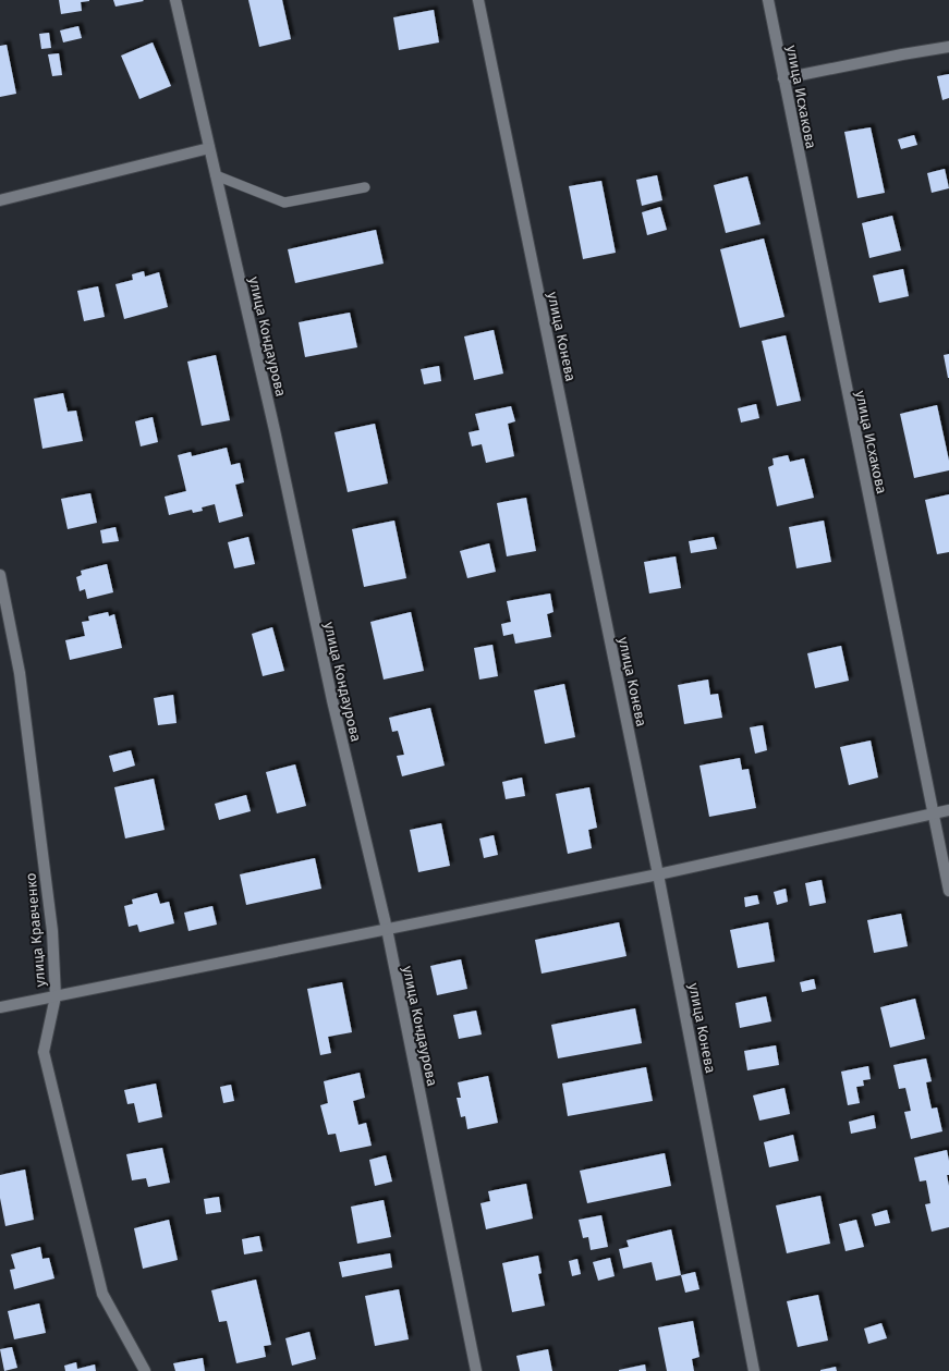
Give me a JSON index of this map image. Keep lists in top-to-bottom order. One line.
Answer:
{"streets":{"street":["улица Исхакова","улица Кондаурова","улица Конева","улица Кравченко"]}}
